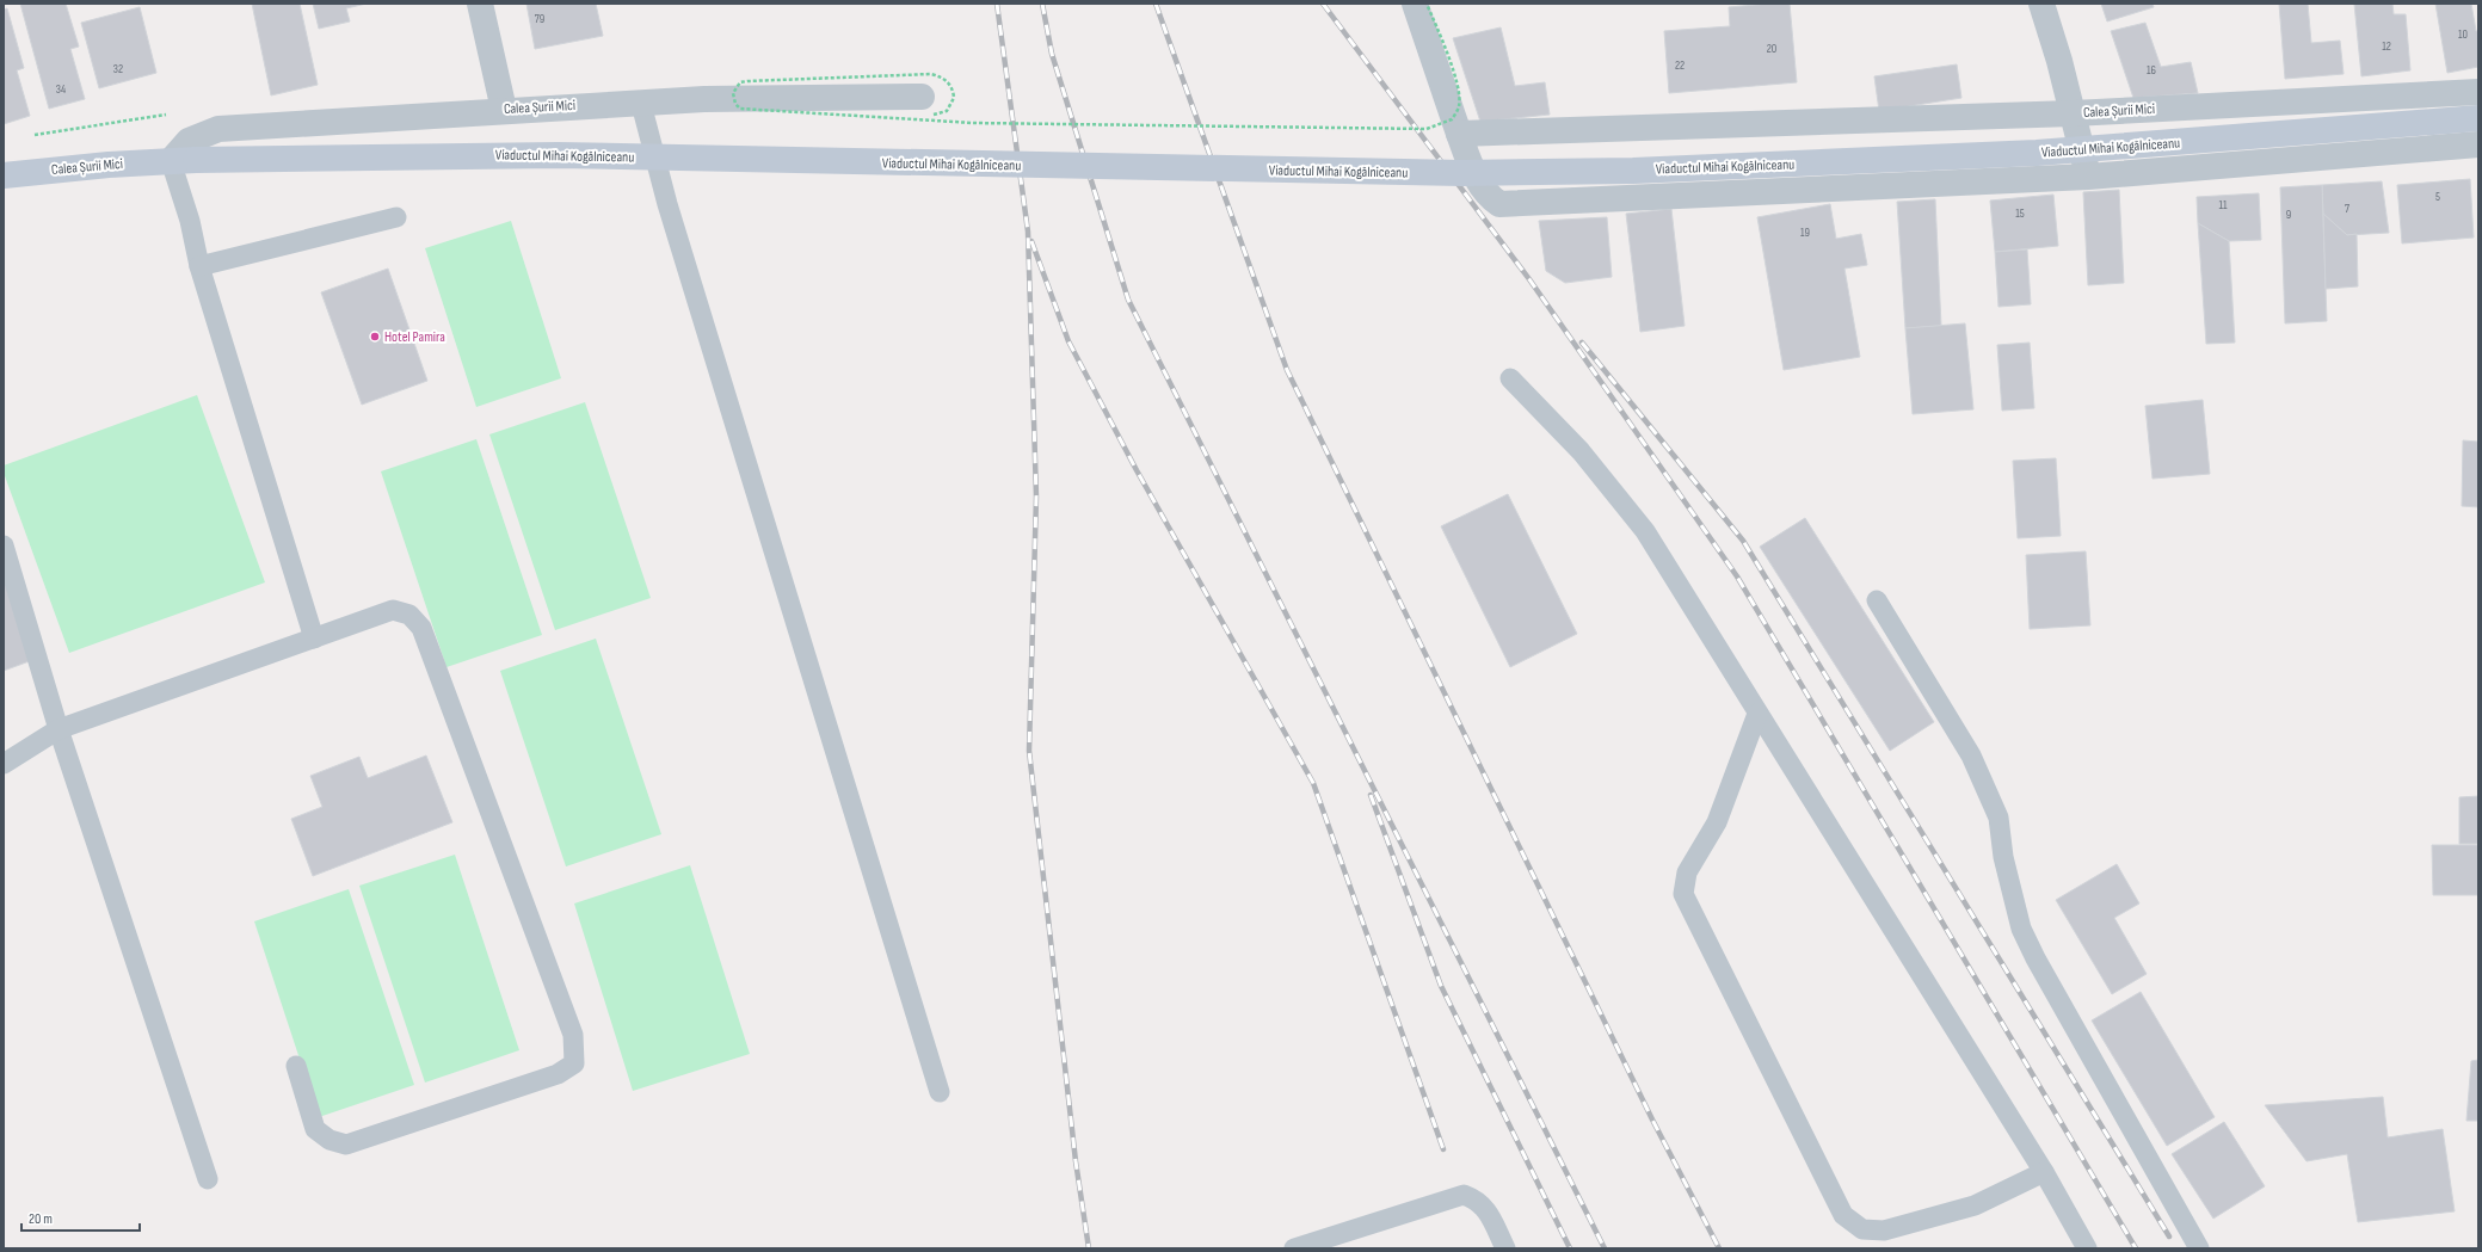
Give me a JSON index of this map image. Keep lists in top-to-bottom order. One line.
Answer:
{"streets":{"main road":["Calea Șurii Mici","Viaductul Mihai Kogălniceanu"]},"crossings":[["Calea Șurii Mici","Viaductul Mihai Kogălniceanu"]],"places":["Hotel Pamira"],"house_numbers":["79","10","12","20","22","32","16","34","5","11","7","15","9","19"],"scale_bar":"20 m"}
